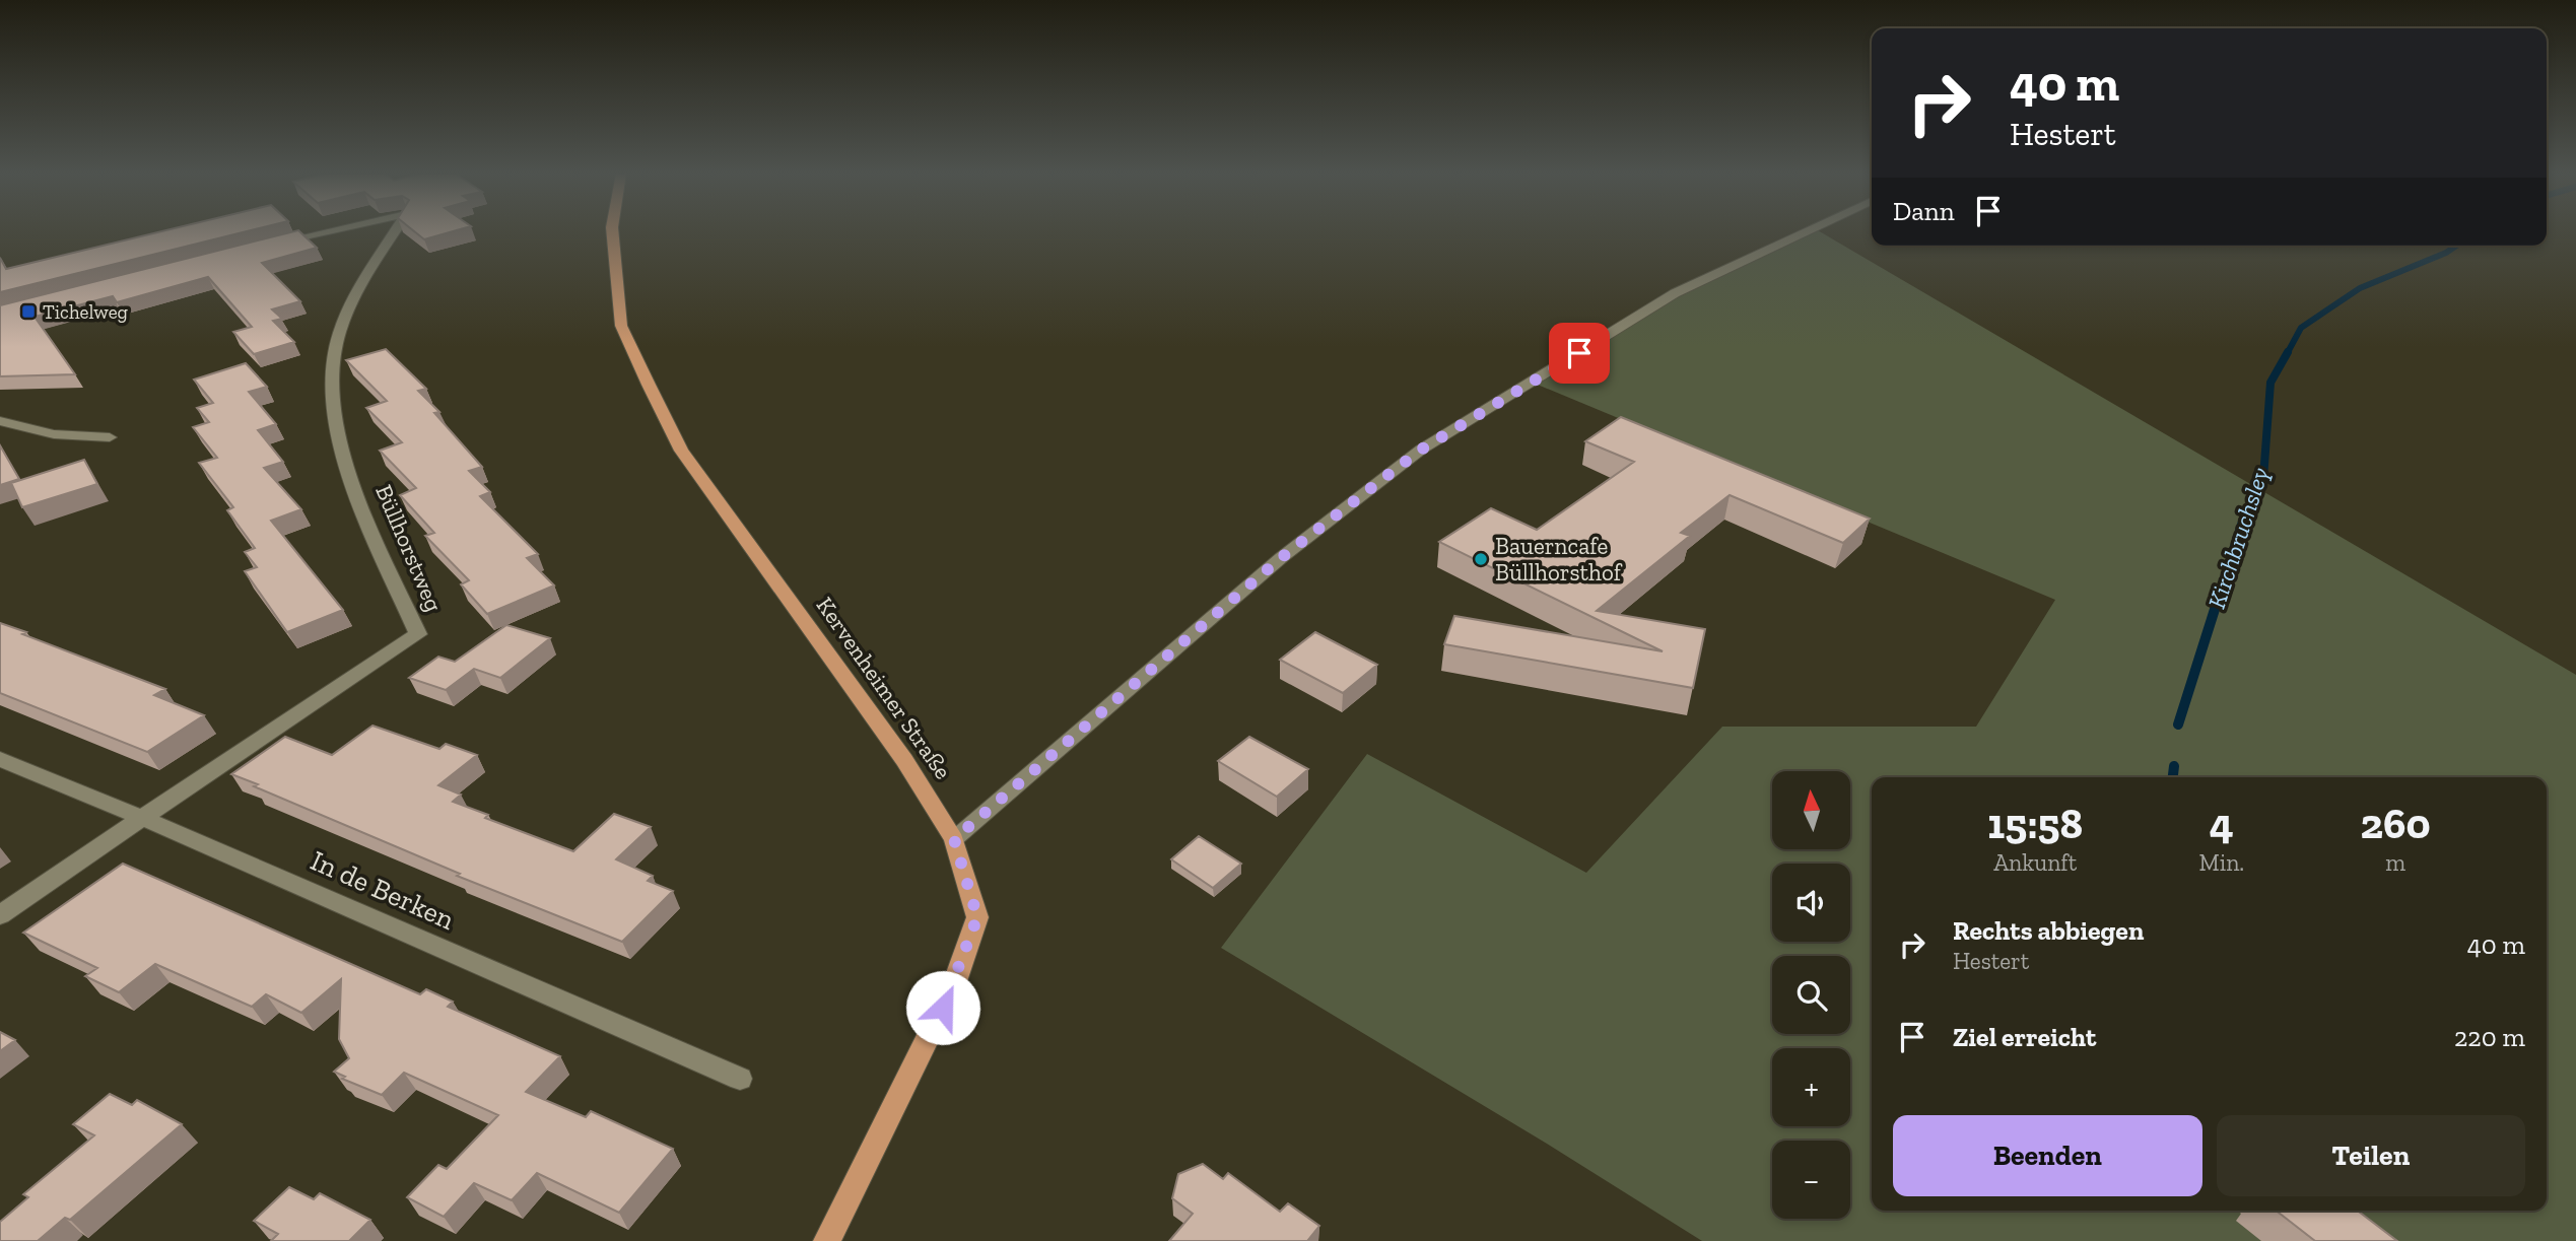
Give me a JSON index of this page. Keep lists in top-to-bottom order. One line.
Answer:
{"streets":{"main road":["Kervenheimer Straße"],"street":["Büllhorstweg","In de Berken"]},"crossings":[["Büllhorstweg","In de Berken"]],"water":["Kirchbruchsley"],"places":{"transit":["Tichelweg"],"other":["Bauerncafe Büllhorsthof"]},"north":"top","page":{"turn":["40 m","Hestert"],"then":"Dann","map_buttons":["+","−"],"eta":["15:58","Ankunft","4","Min.","260","m"],"list":[{"name":"Rechts abbiegen","note":"Hestert","value":"40 m"},{"name":"Ziel erreicht","value":"220 m"}],"buttons":["Beenden","Teilen"]}}
